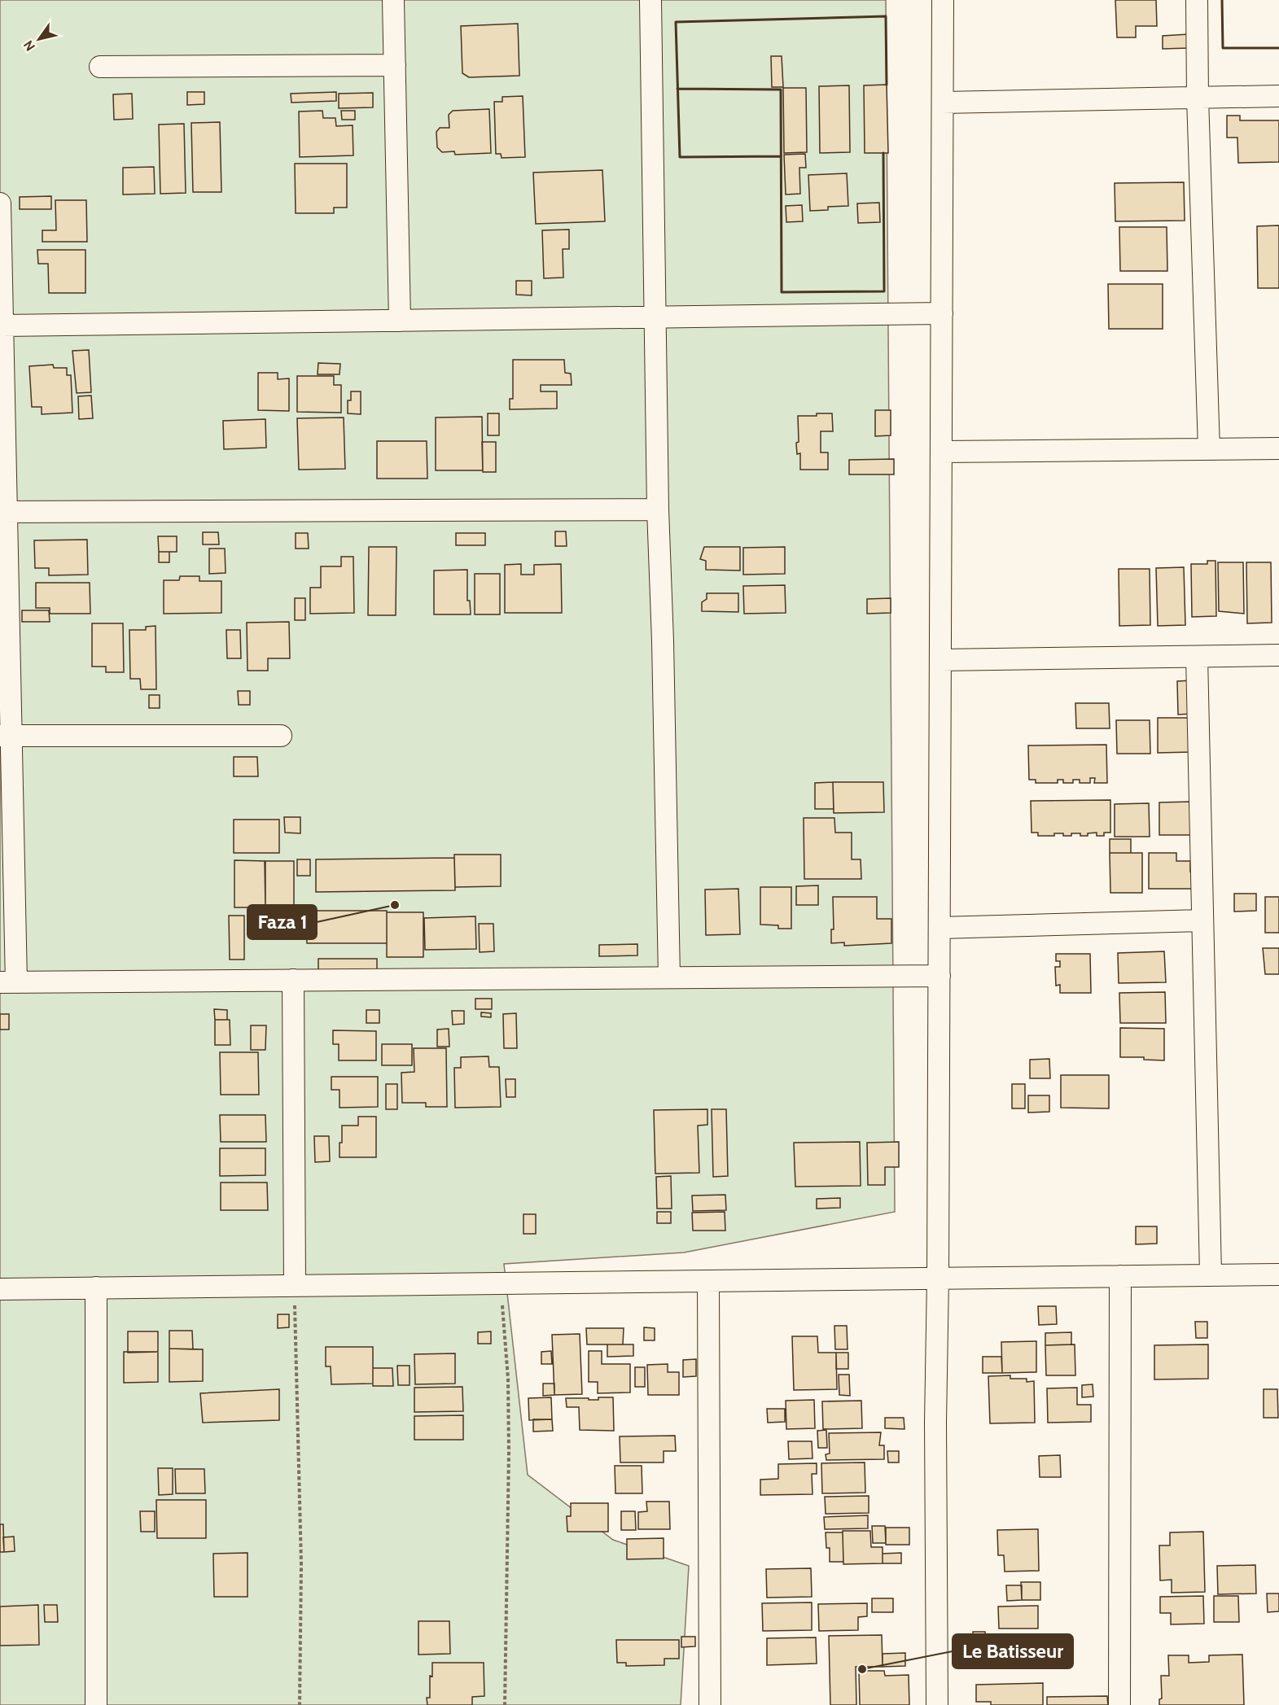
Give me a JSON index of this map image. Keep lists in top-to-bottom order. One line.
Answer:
{"places":["Faza 1","Le Batisseur"],"north":"bottom left"}
